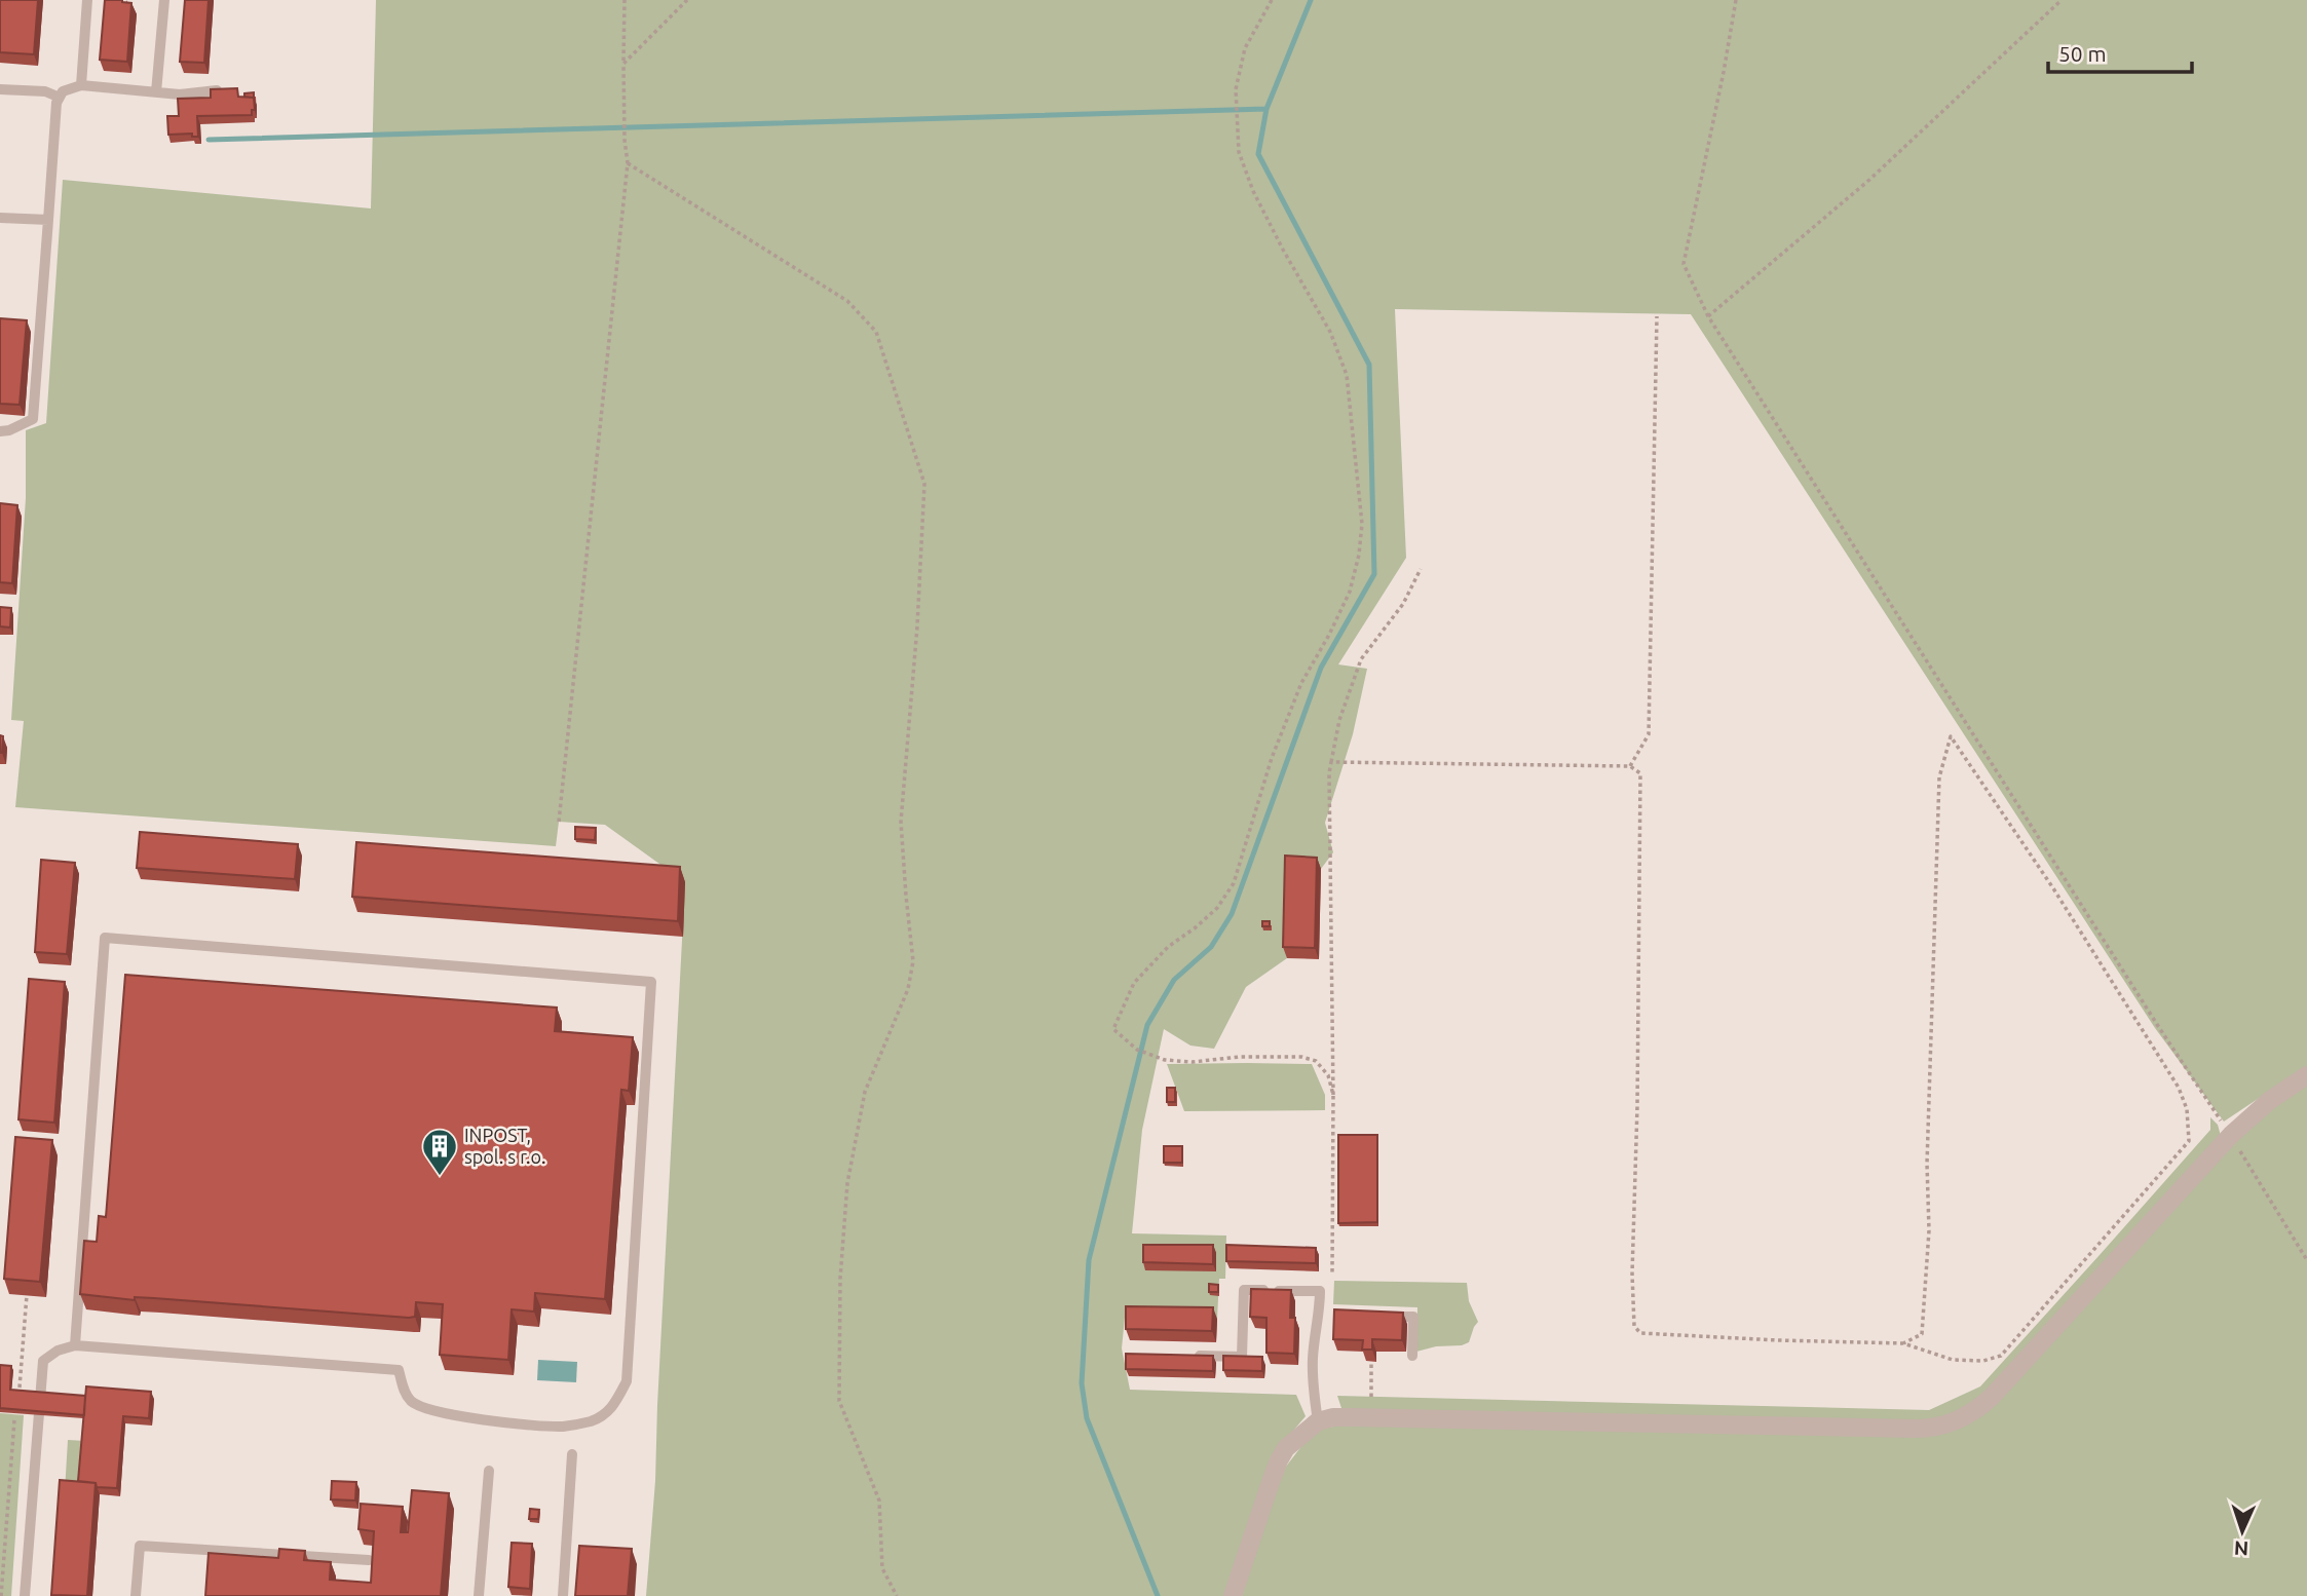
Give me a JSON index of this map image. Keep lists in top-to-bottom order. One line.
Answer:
{"places":{"building":["INPOST, spol. s r.o."]},"scale_bar":"50 m","north":"bottom"}
